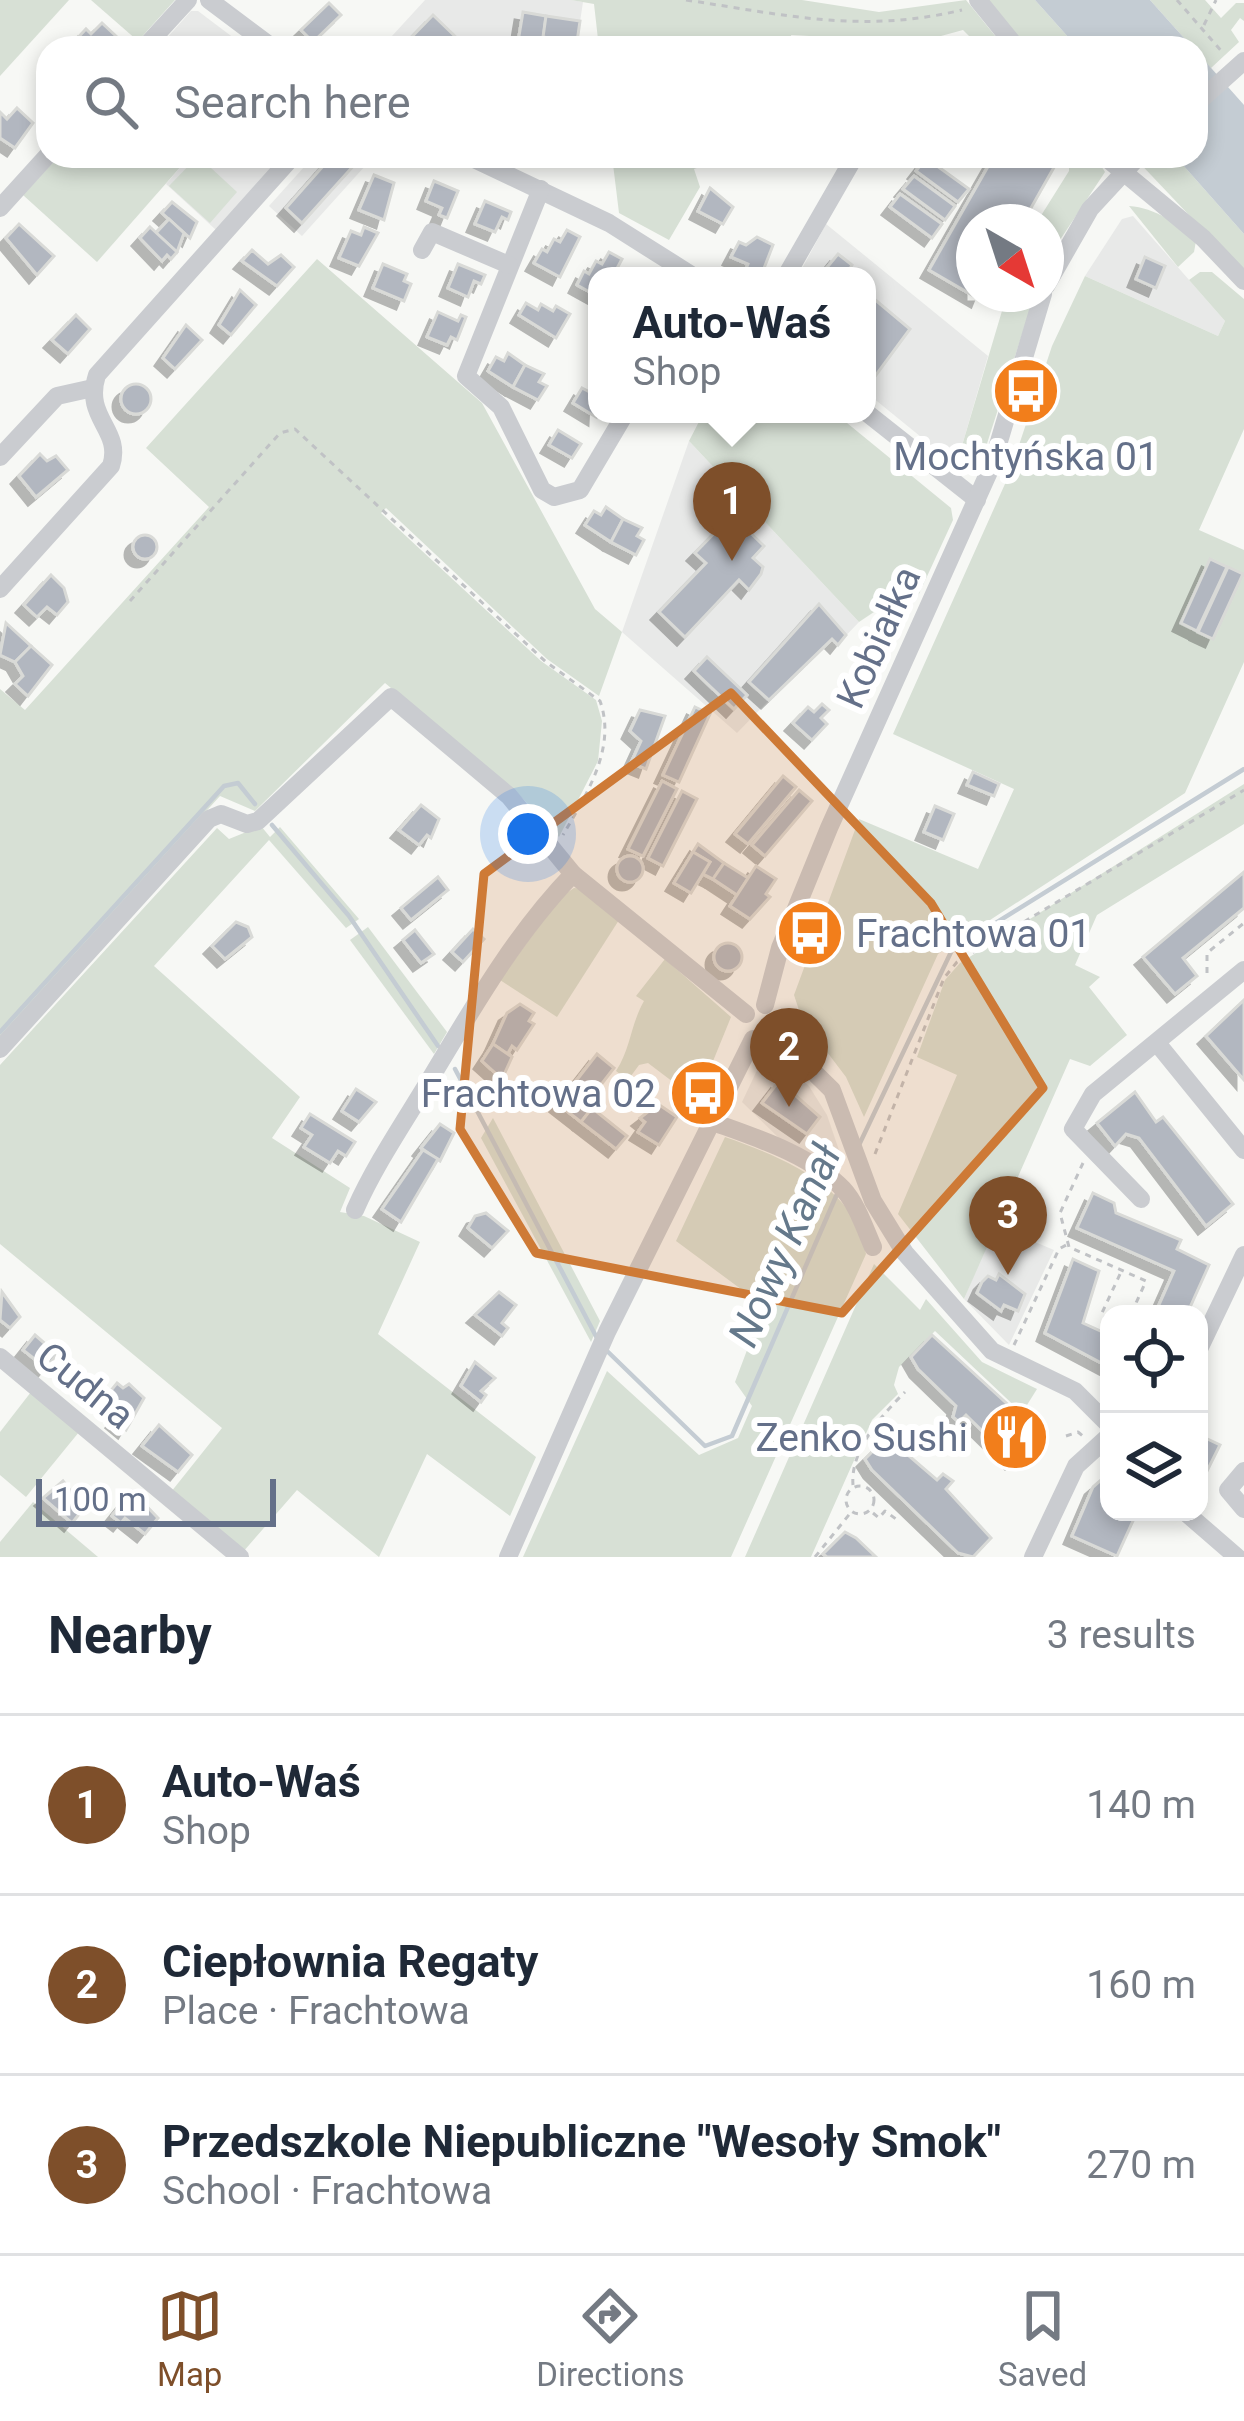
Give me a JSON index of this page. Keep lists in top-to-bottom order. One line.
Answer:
{"streets":{"street":["Kobiałka","Cudna"]},"water":["Nowy Kanał"],"places":{"bus stop":["Mochtyńska 01","Frachtowa 01","Frachtowa 02"],"restaurant":["Zenko Sushi"]},"scale_bar":"100 m","north":"bottom right","page":{"search":"Search here","popup":["Auto-Waś","Shop"],"pins":["1","2","3"],"scale":"100 m","heading":["Nearby","3 results"],"list":[{"mark":"1","name":"Auto-Waś","note":"Shop","value":"140 m"},{"mark":"2","name":"Ciepłownia Regaty","note":"Place · Frachtowa","value":"160 m"},{"mark":"3","name":"Przedszkole Niepubliczne \"Wesoły Smok\"","note":"School · Frachtowa","value":"270 m"}],"nav":["Map","Directions","Saved"]}}
